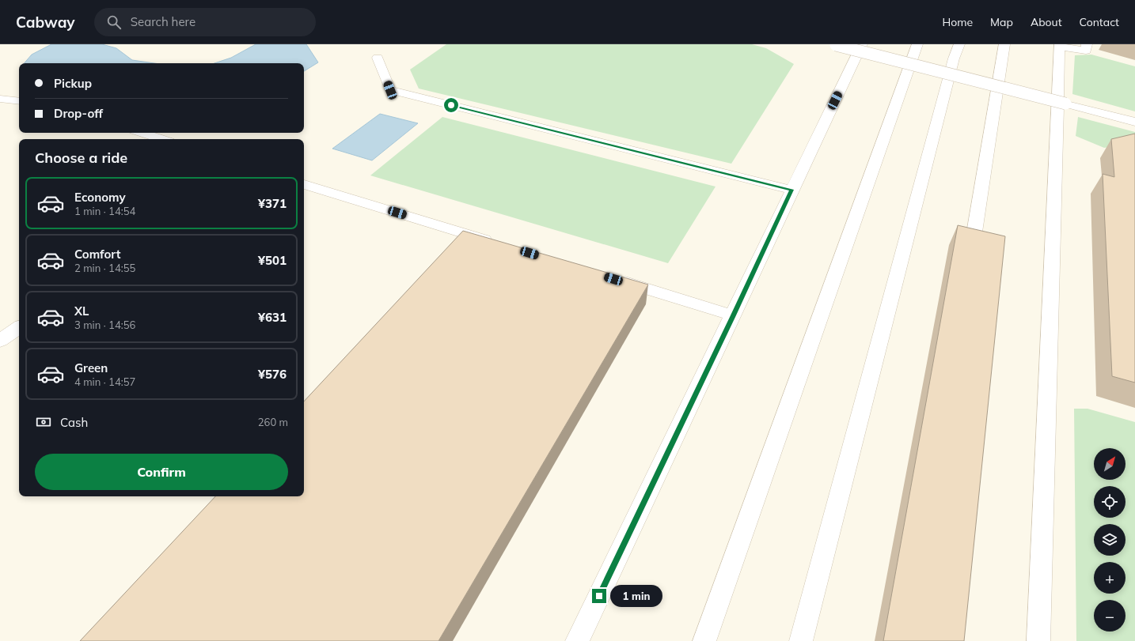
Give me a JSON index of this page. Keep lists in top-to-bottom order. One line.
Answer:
{"north":"top right","page":{"header":"Cabway","search":"Search here","nav":["Home","Map","About","Contact"],"banner":["Pickup","Drop-off"],"heading":"Choose a ride","list":[{"name":"Economy","note":"1 min · 14:54","value":"¥371"},{"name":"Comfort","note":"2 min · 14:55","value":"¥501"},{"name":"XL","note":"3 min · 14:56","value":"¥631"},{"name":"Green","note":"4 min · 14:57","value":"¥576"}],"pay":["Cash","260 m"],"buttons":"Confirm","map_buttons":["+","−"],"bubble":"1 min"}}
